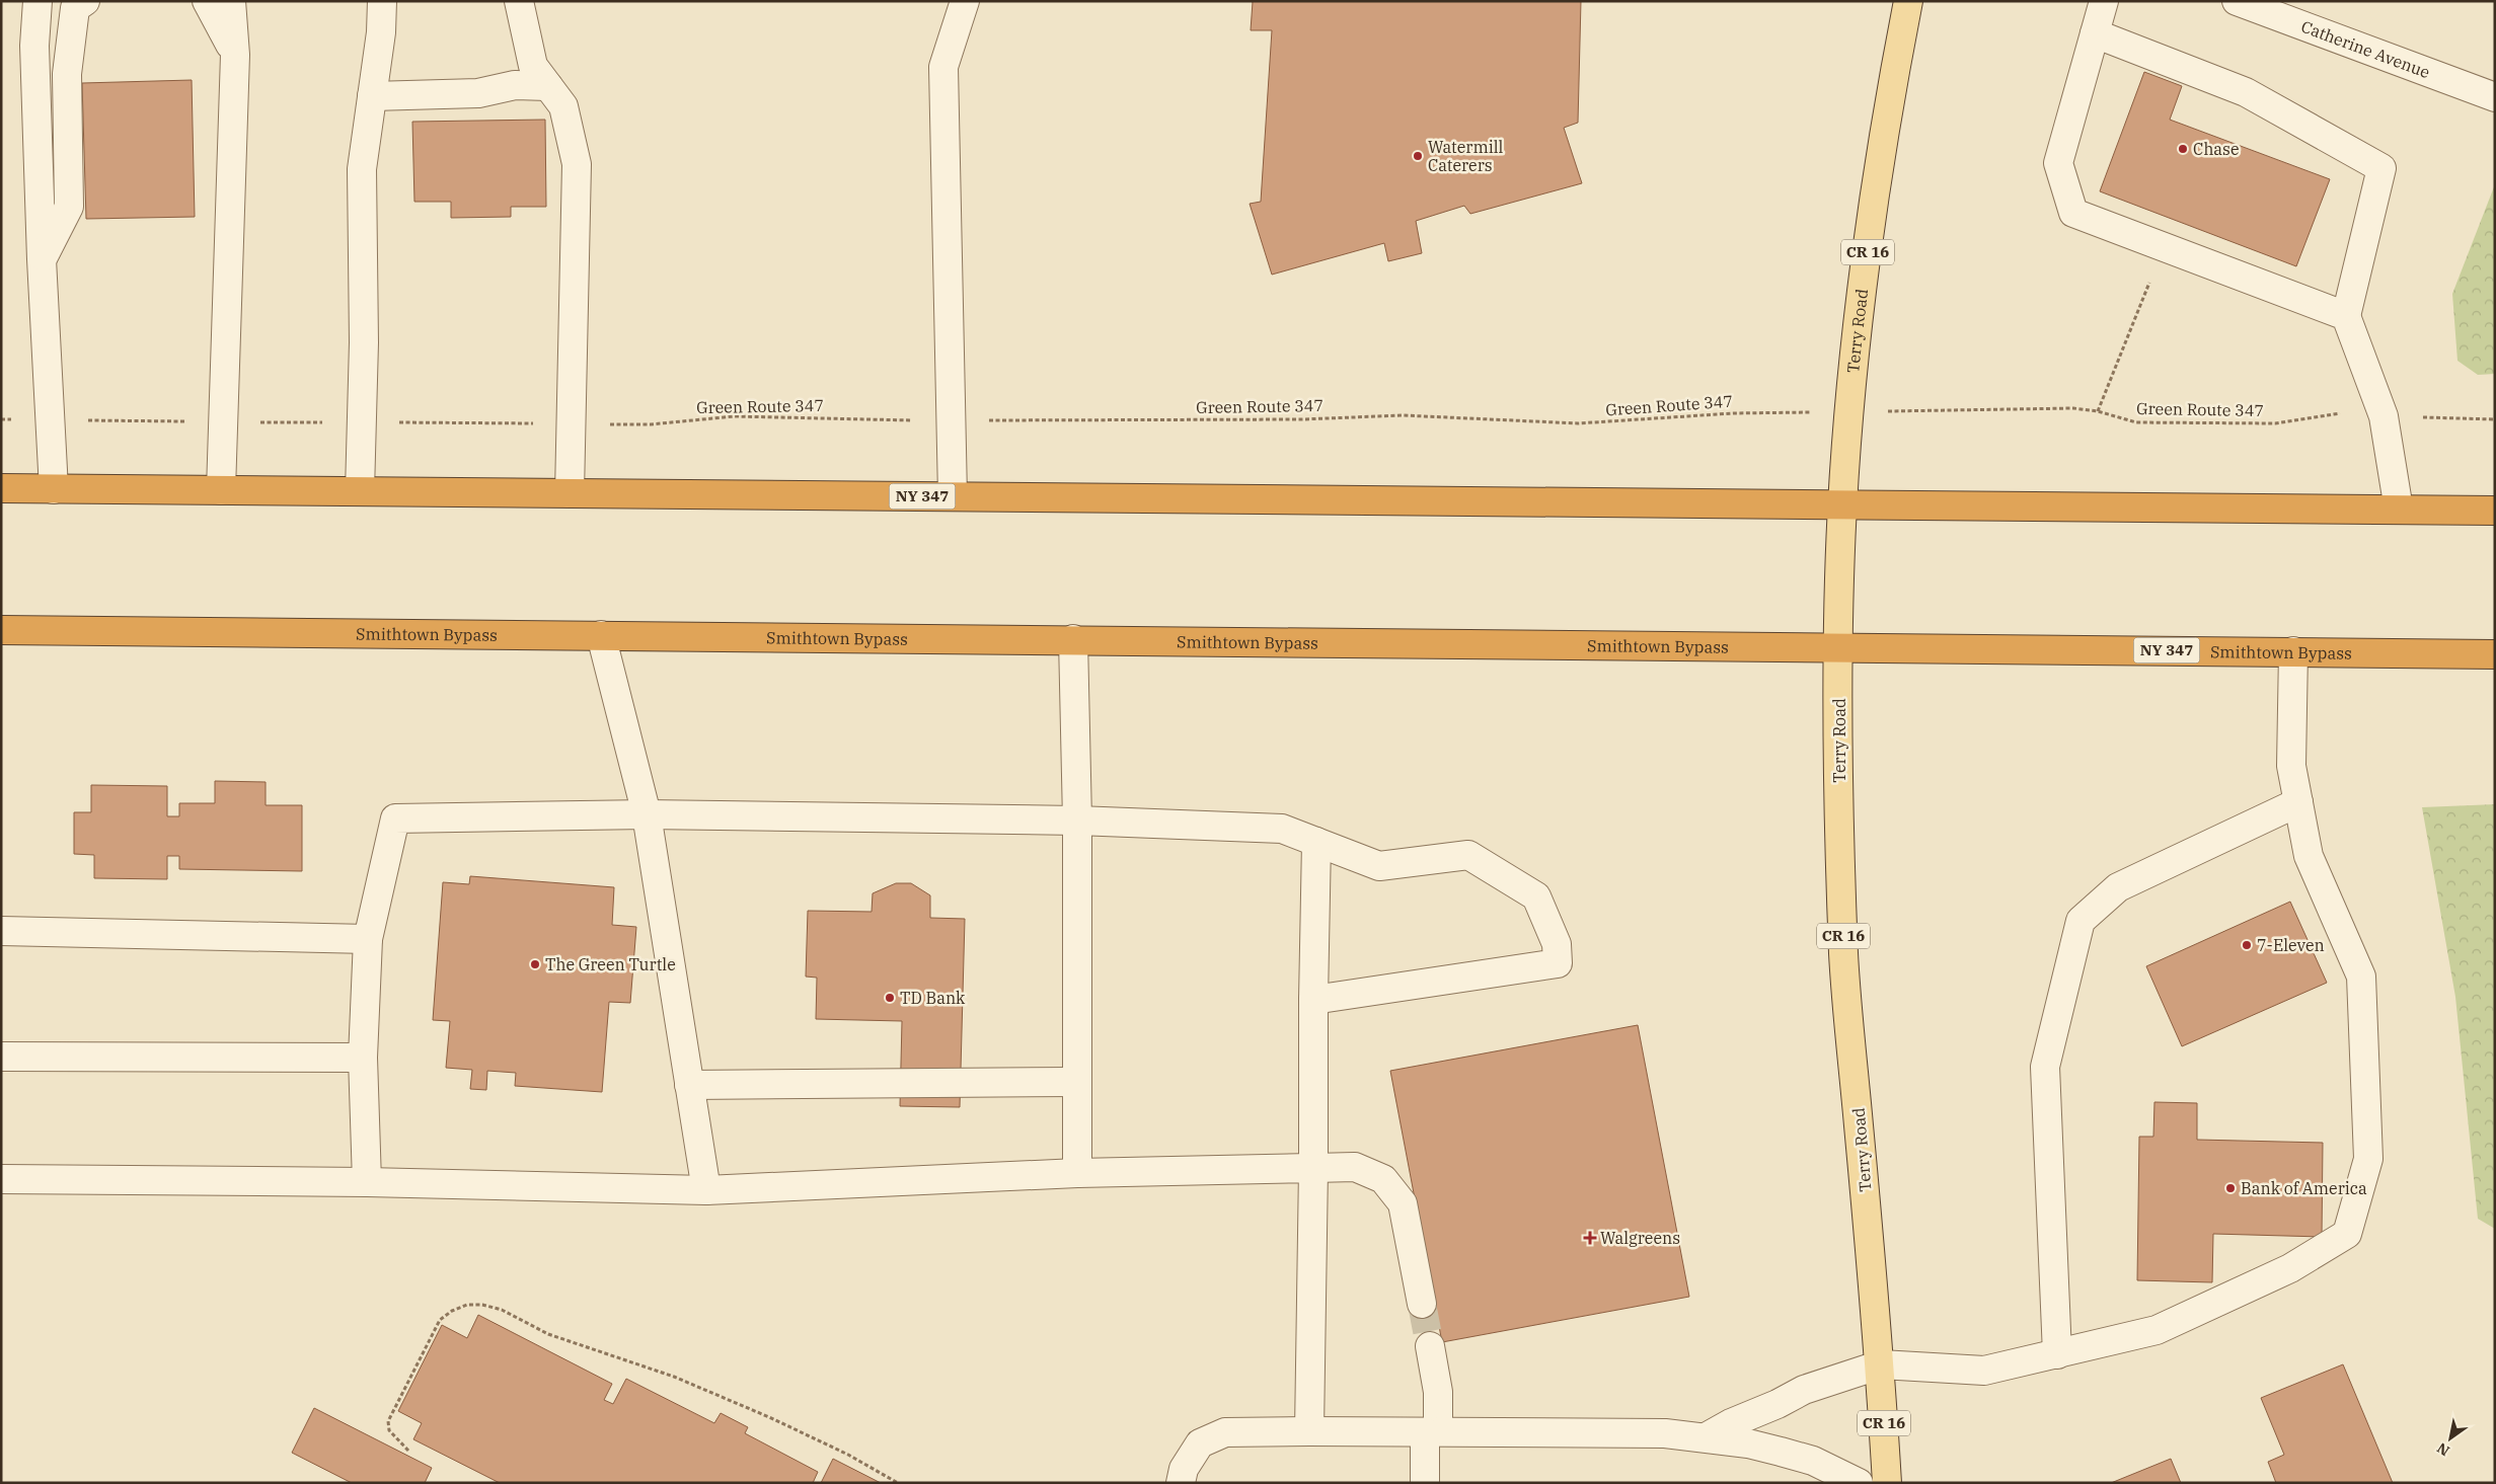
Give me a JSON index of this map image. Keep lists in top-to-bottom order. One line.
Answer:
{"streets":{"highway":["NY 347","Smithtown Bypass"],"main road":["CR 16","Terry Road"],"street":["Catherine Avenue"],"path":["Green Route 347"]},"crossings":[["Terry Road","Green Route 347"],["Terry Road","NY 347"],["Terry Road","Smithtown Bypass"]],"places":{"other":["Chase","Watermill Caterers","7-Eleven","The Green Turtle","TD Bank","Bank of America"],"health":["Walgreens"]},"north":"bottom left"}
